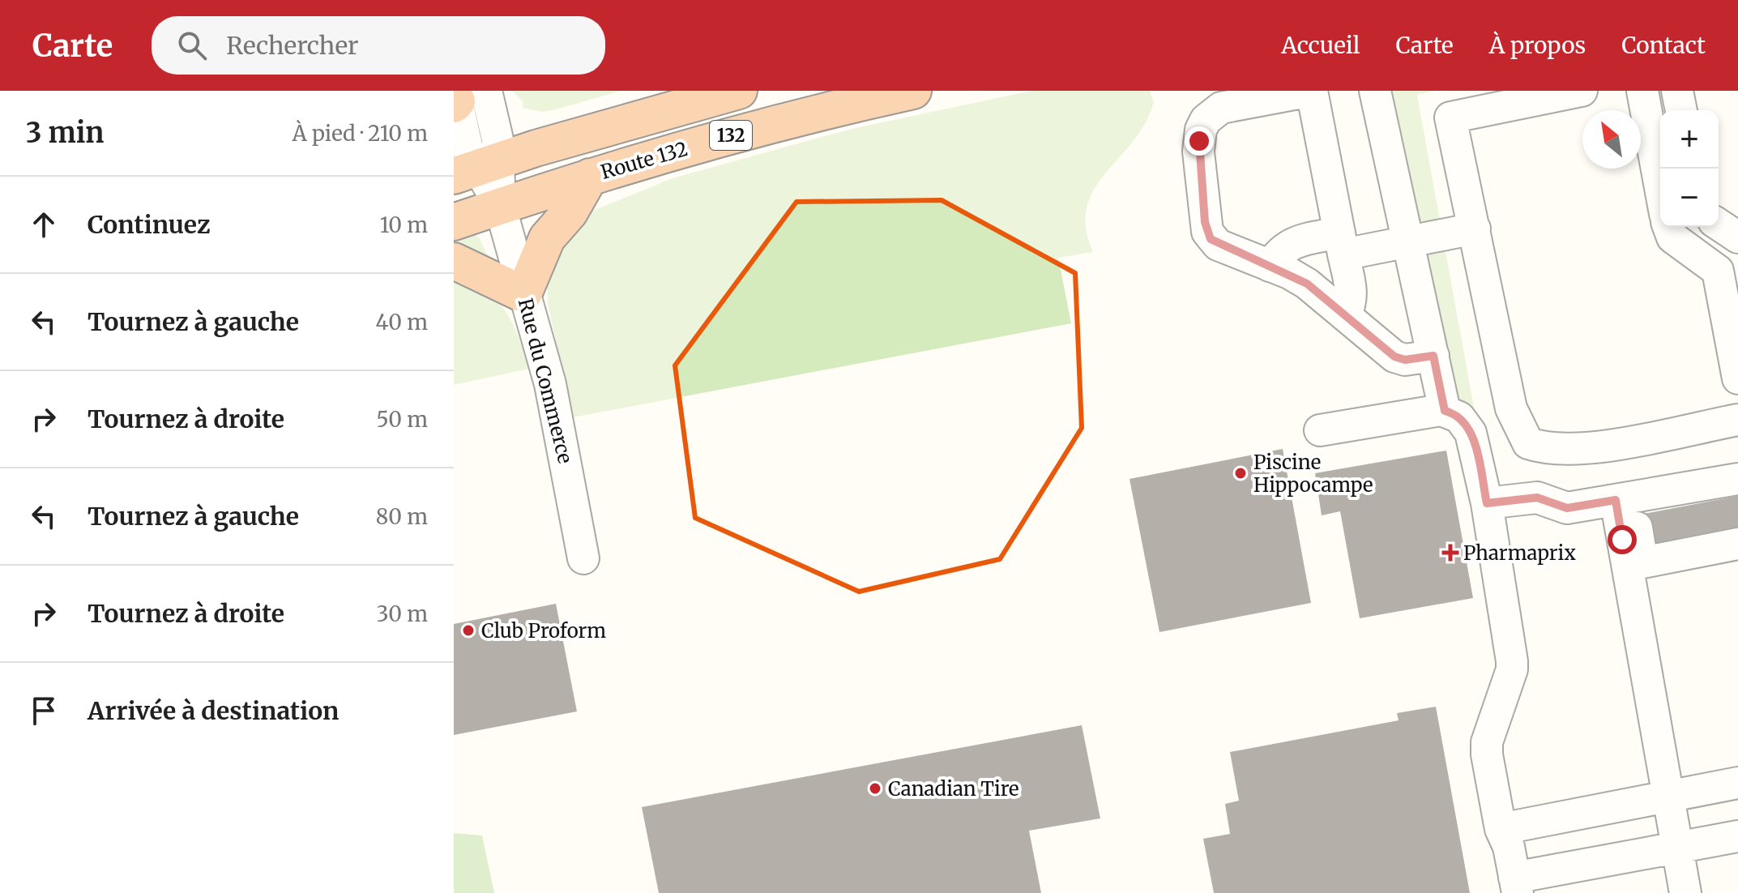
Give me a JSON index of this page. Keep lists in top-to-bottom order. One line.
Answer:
{"streets":{"highway":["132","Route 132"],"street":["Rue du Commerce"]},"crossings":[["132","Rue du Commerce"],["Route 132","Rue du Commerce"]],"places":{"other":["Piscine Hippocampe","Club Proform","Canadian Tire"],"health":["Pharmaprix"]},"north":"top left","page":{"header":"Carte","search":"Rechercher","nav":["Accueil","Carte","À propos","Contact"],"heading":["3 min","À pied · 210 m"],"map_buttons":["+","−"],"list":[["Continuez","10 m"],["Tournez à gauche","40 m"],["Tournez à droite","50 m"],["Tournez à gauche","80 m"],["Tournez à droite","30 m"],"Arrivée à destination"]}}
